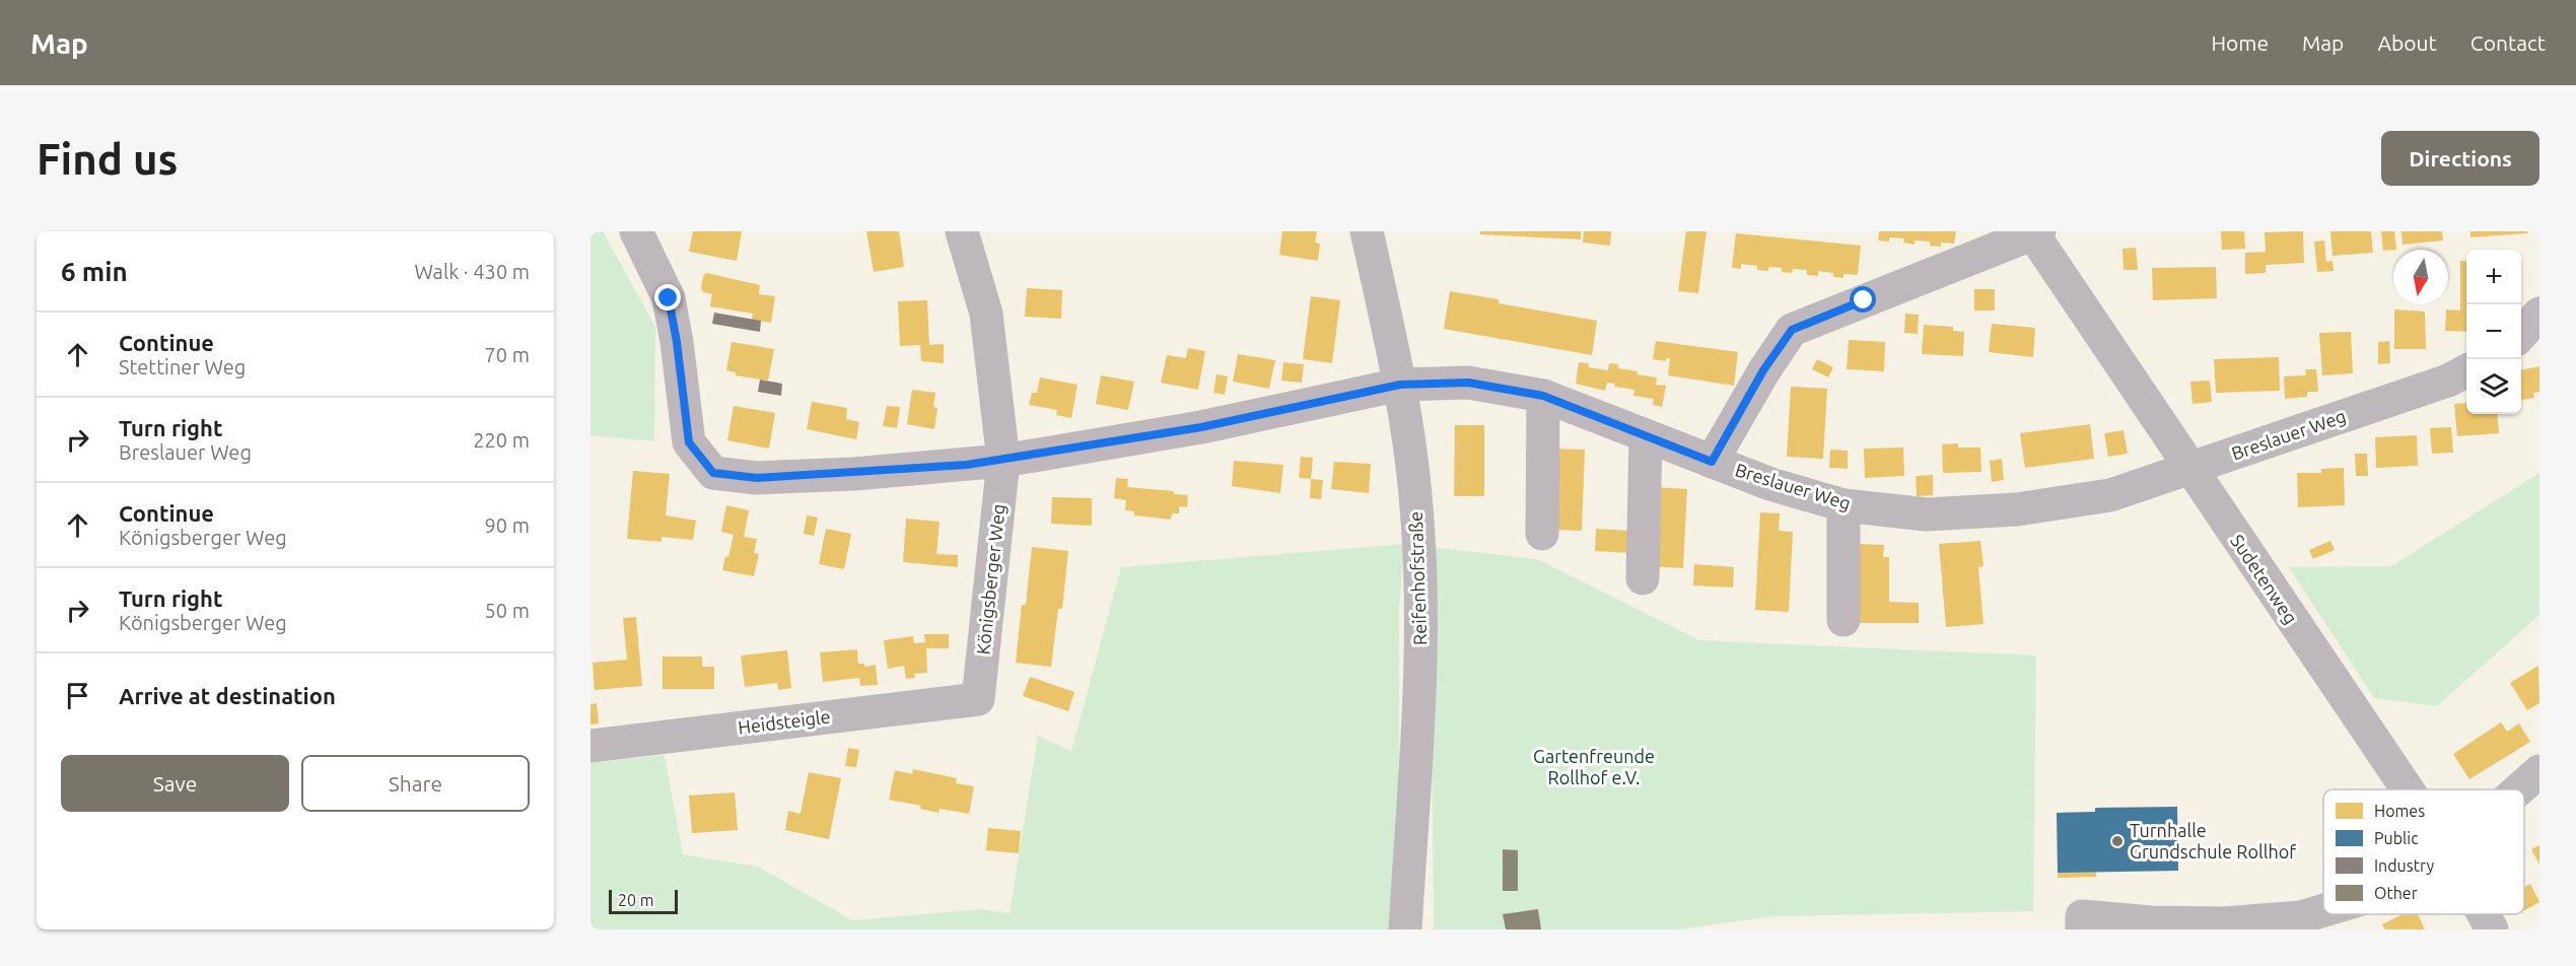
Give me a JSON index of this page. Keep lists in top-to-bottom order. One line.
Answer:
{"streets":{"street":["Breslauer Weg","Reifenhofstraße","Königsberger Weg","Sudetenweg","Heidsteigle"]},"crossings":[["Breslauer Weg","Reifenhofstraße"],["Breslauer Weg","Königsberger Weg"],["Breslauer Weg","Sudetenweg"],["Königsberger Weg","Heidsteigle"]],"parks":["Gartenfreunde Rollhof e.V."],"places":["Turnhalle Grundschule Rollhof"],"legend":["Homes","Public","Industry","Other"],"scale_bar":"20 m","north":"bottom","page":{"header":"Map","nav":["Home","Map","About","Contact"],"buttons":["Directions",["Save","Share"]],"title":"Find us","heading":["6 min","Walk · 430 m"],"map_buttons":["+","−"],"list":[["Continue","Stettiner Weg","70 m"],["Turn right","Breslauer Weg","220 m"],["Continue","Königsberger Weg","90 m"],["Turn right","Königsberger Weg","50 m"],"Arrive at destination"],"scale":"20 m"}}
